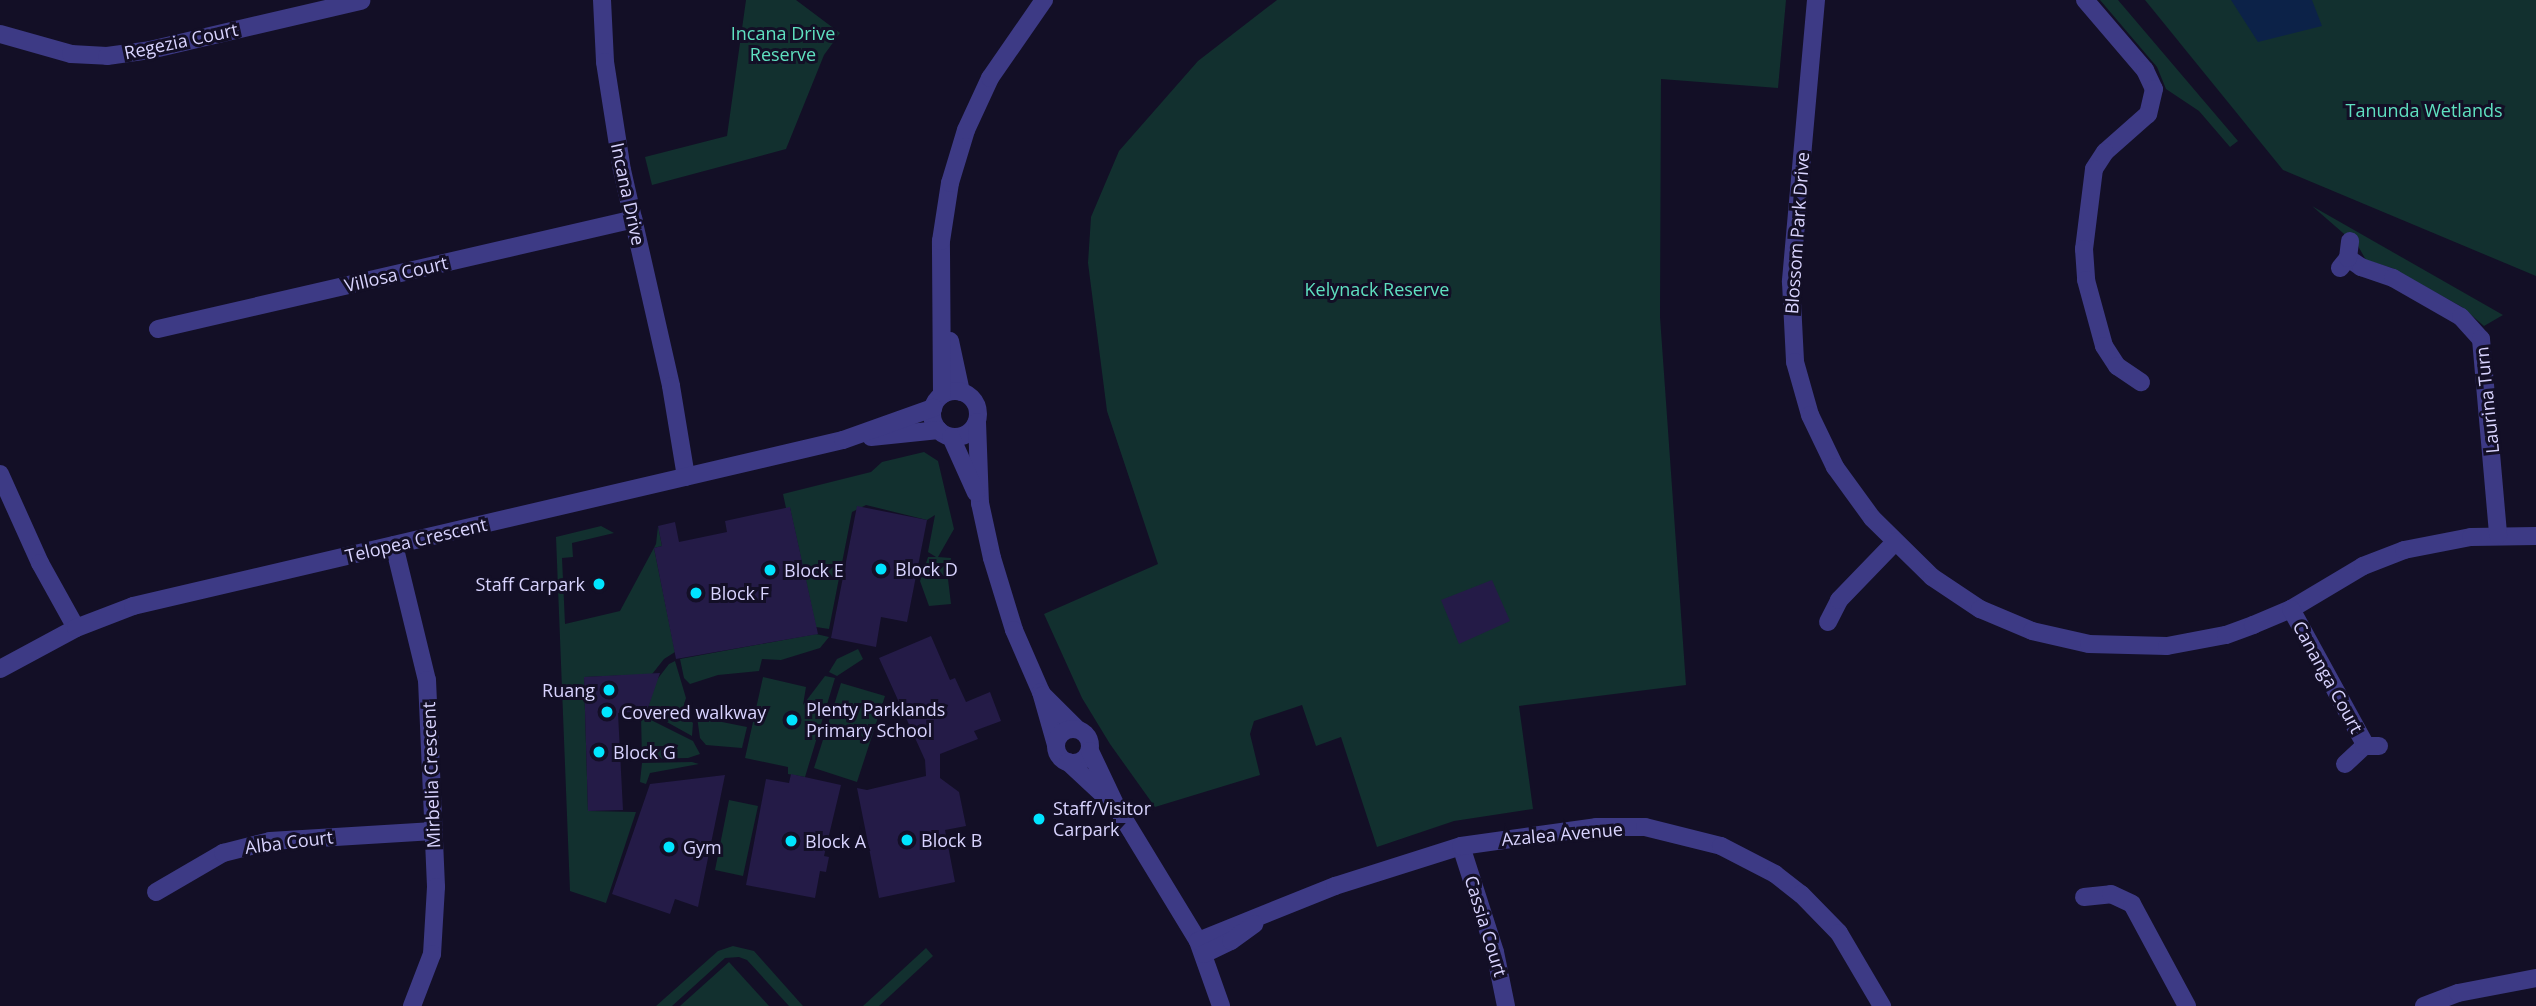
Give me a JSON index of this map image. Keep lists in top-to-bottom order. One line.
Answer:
{"streets":{"street":["Regezia Court","Incana Drive","Blossom Park Drive","Villosa Court","Laurina Turn","Telopea Crescent","Cananga Court","Mirbelia Crescent","Azalea Avenue","Alba Court","Cassia Court"]},"crossings":[["Incana Drive","Villosa Court"],["Incana Drive","Telopea Crescent"],["Blossom Park Drive","Laurina Turn"],["Blossom Park Drive","Cananga Court"],["Telopea Crescent","Mirbelia Crescent"],["Mirbelia Crescent","Alba Court"],["Azalea Avenue","Cassia Court"]],"parks":["Incana Drive Reserve","Tanunda Wetlands","Kelynack Reserve"],"places":["Block D","Block E","Staff Carpark","Block F","Ruang","Covered walkway","Plenty Parklands Primary School","Block G","Staff/Visitor Carpark","Block B","Block A","Gym"]}
